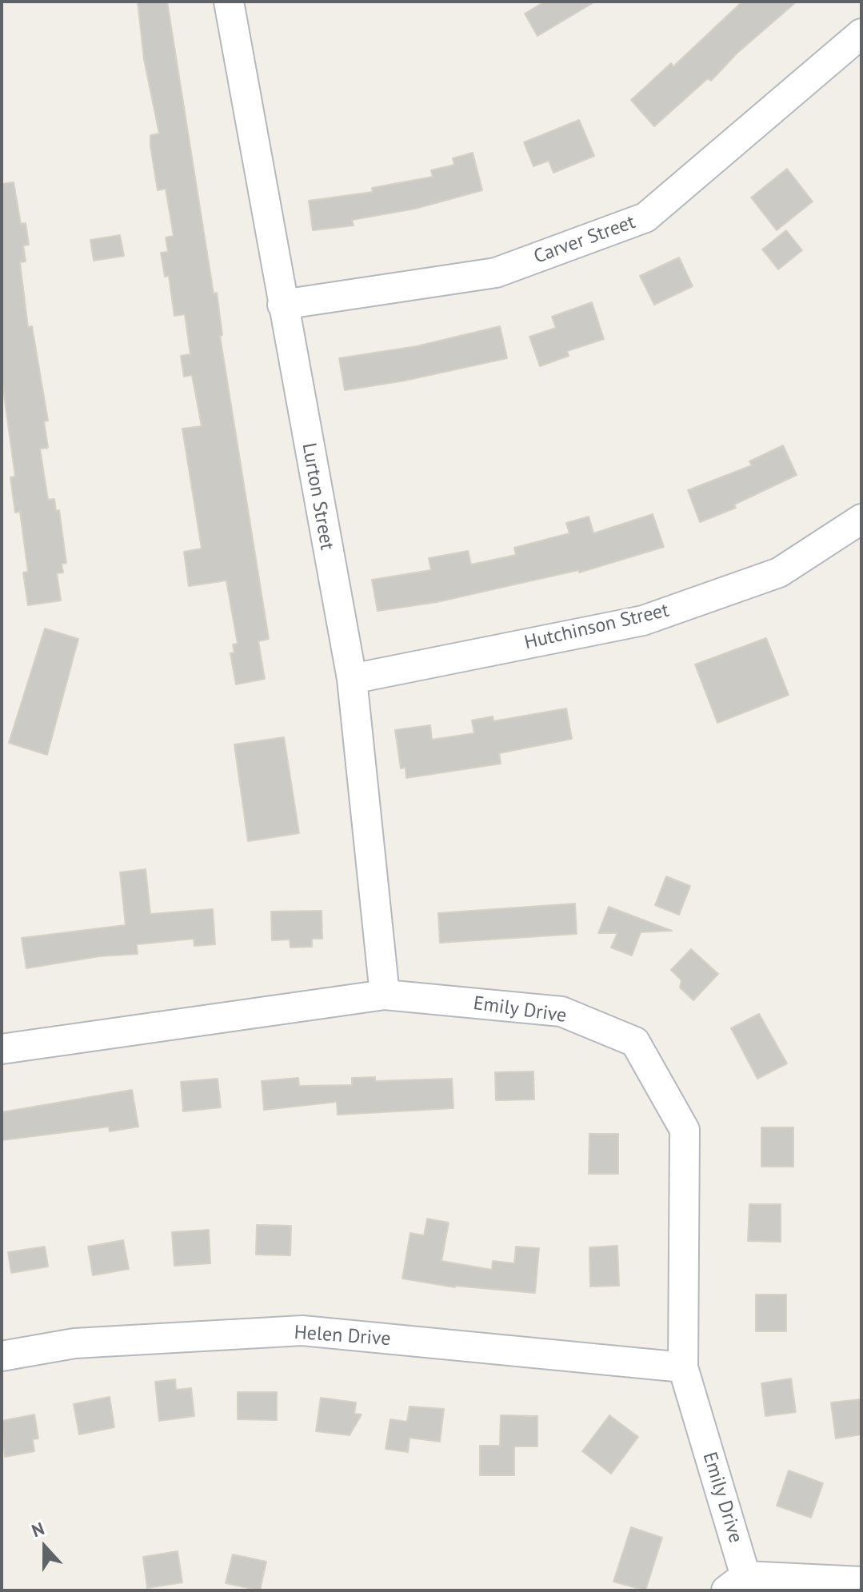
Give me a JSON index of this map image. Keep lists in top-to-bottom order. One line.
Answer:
{"streets":{"street":["Carver Street","Lurton Street","Hutchinson Street","Emily Drive","Helen Drive"]},"crossings":[["Carver Street","Lurton Street"],["Lurton Street","Hutchinson Street"],["Lurton Street","Emily Drive"],["Emily Drive","Helen Drive"]],"north":"top"}
